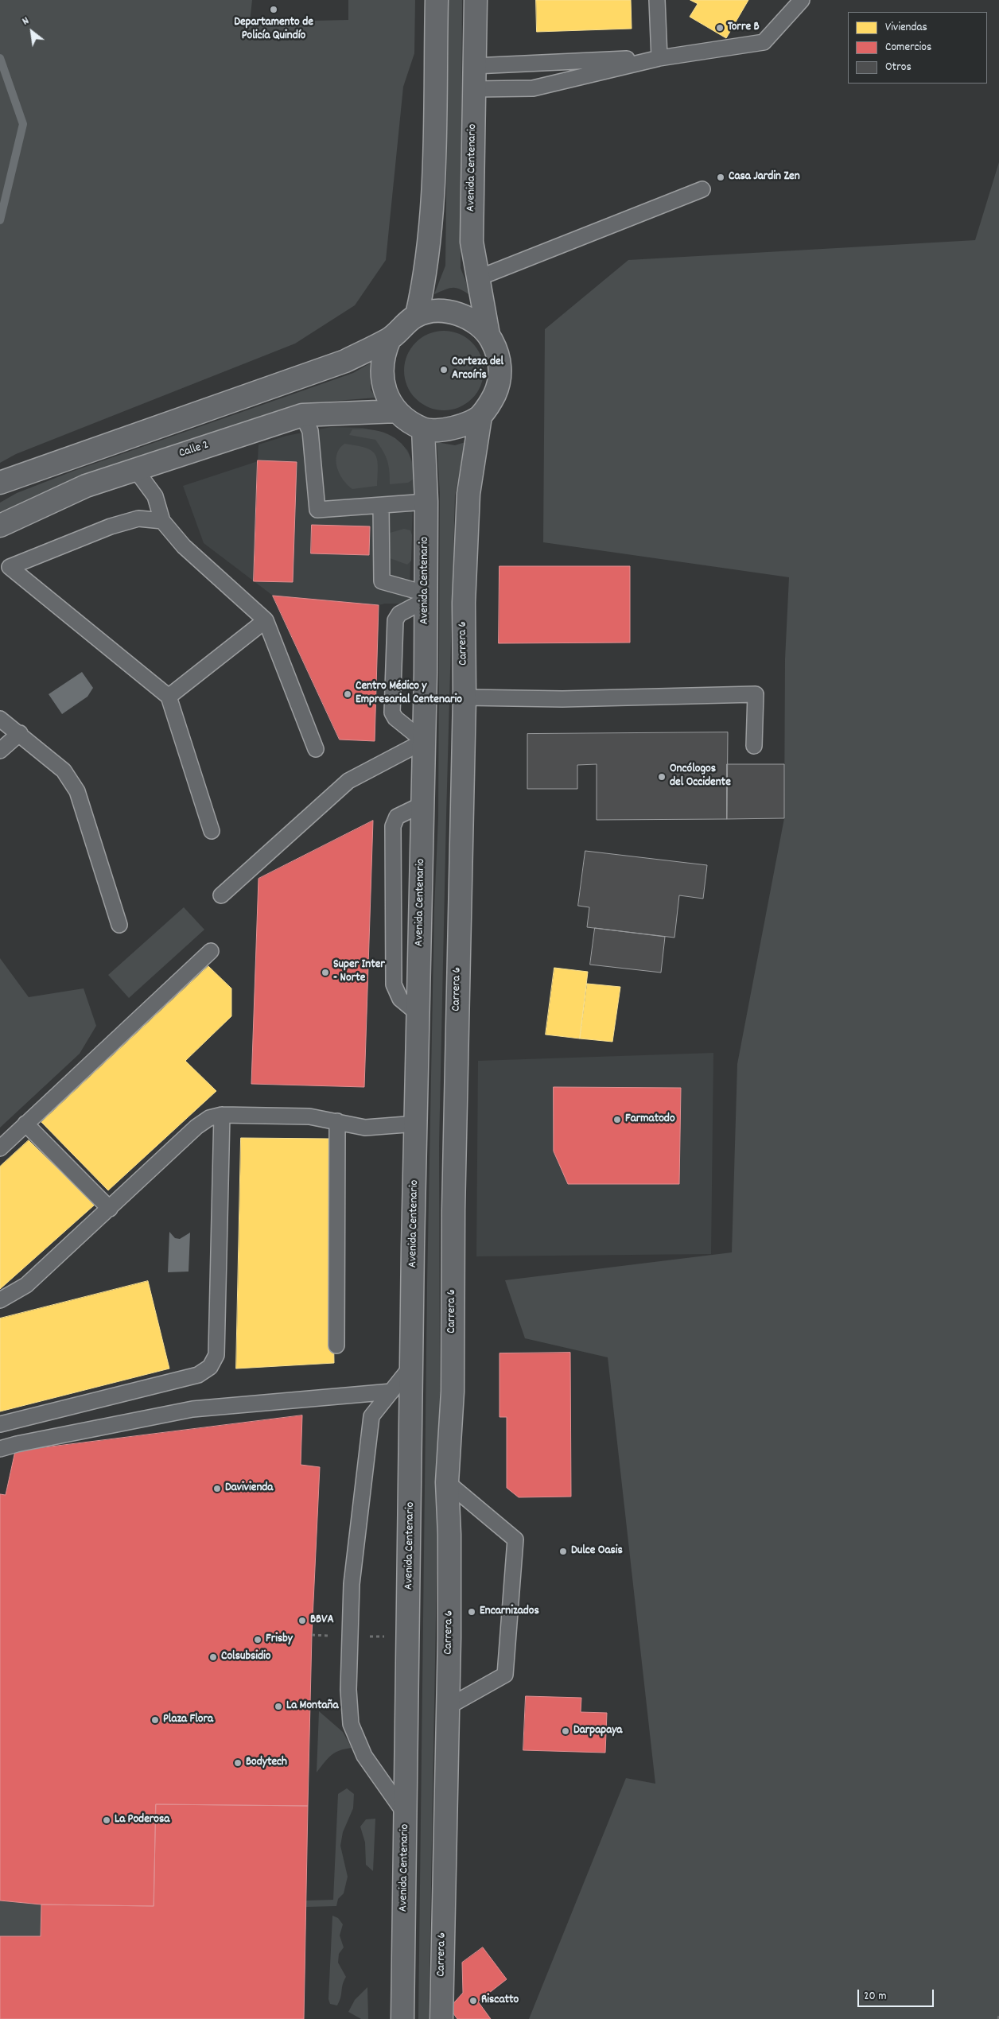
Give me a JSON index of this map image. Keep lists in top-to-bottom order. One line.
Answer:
{"streets":{"main road":["Avenida Centenario","Calle 2","Carrera 6"]},"crossings":[["Avenida Centenario","Calle 2"],["Avenida Centenario","Carrera 6"],["Calle 2","Carrera 6"]],"places":["Departamento de Policía Quindío","Torre B","Casa Jardin Zen","Corteza del Arcoíris","Centro Médico y Empresarial Centenario","Oncólogos del Occidente","Super Inter - Norte","Farmatodo","Davivienda","Dulce Oasis","Encarnizados","BBVA","Frisby","Colsubsidio","La Montaña","Plaza Flora","Darpapaya","Bodytech","La Poderosa","Riscatto"],"legend":["Viviendas","Comercios","Otros"],"scale_bar":"20 m","north":"top left"}
